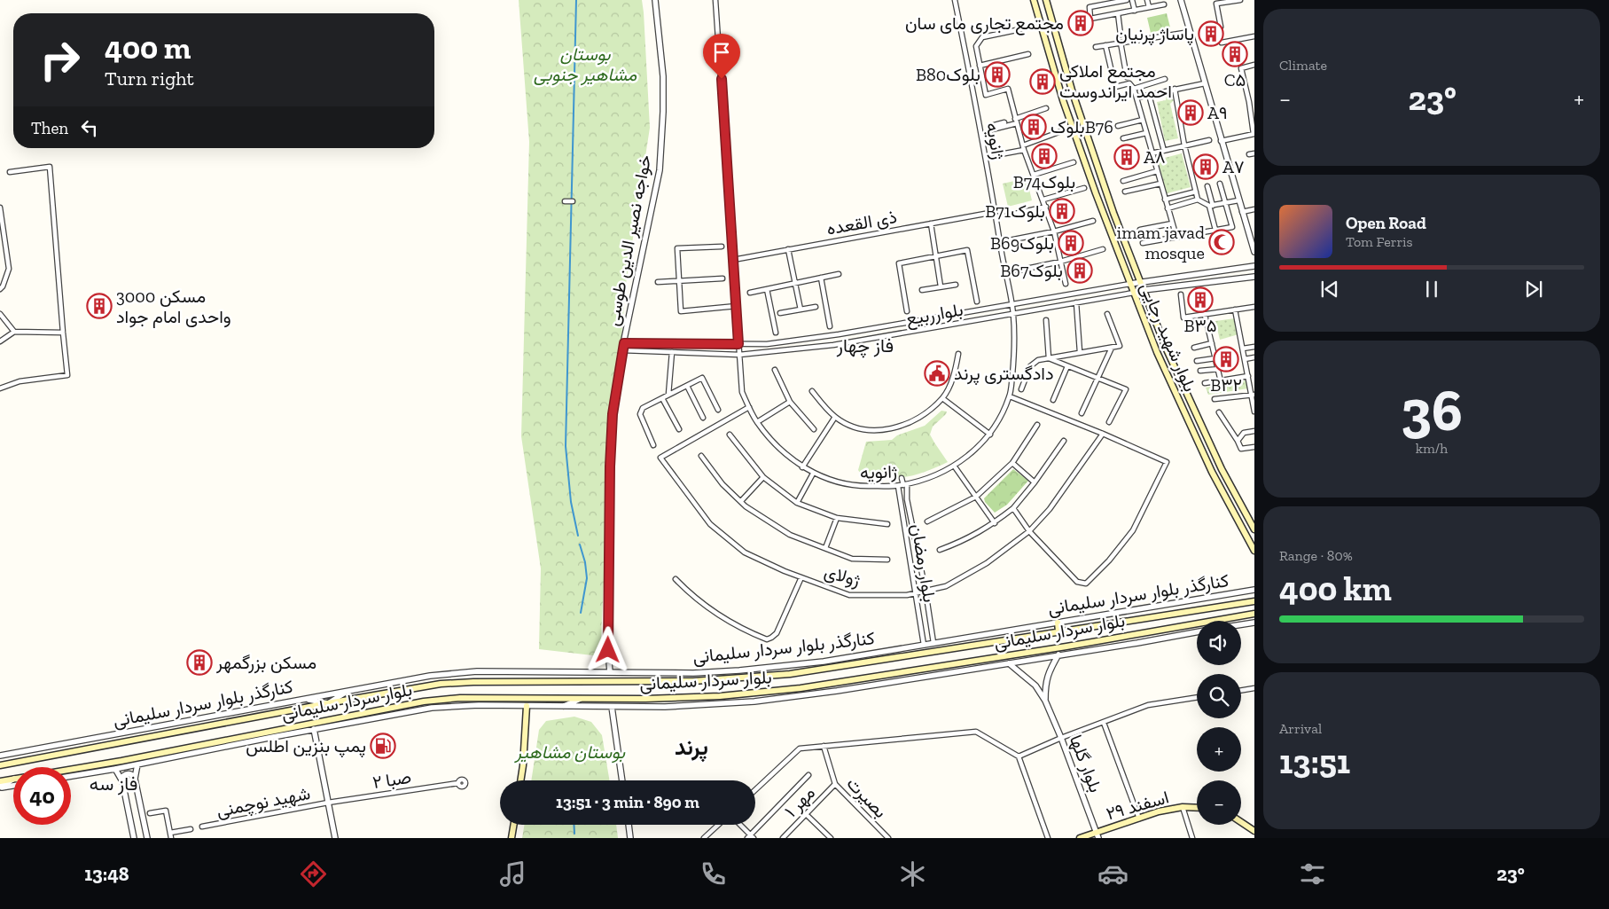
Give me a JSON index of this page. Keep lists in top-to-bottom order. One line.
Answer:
{"streets":{"main road":["بلوار شهید رجایی","بلوار سردار سلیمانی","۲۹ اسفند"],"street":["ژانویه","ذی القعده","خواجه نصیر الدین طوسی","بلوارربیع","بلوار رمضان","ژولای","کنارگذر بلوار سردار سلیمانی","بلوار گلها","صبا ۲","بصیرت","شهید نوچمنی","مهر ۱"]},"crossings":[["ژانویه","ذی القعده"],["ژانویه","بلوارربیع"],["ژانویه","بلوار رمضان"],["ژانویه","ژولای"],["خواجه نصیر الدین طوسی","بلوارربیع"],["خواجه نصیر الدین طوسی","کنارگذر بلوار سردار سلیمانی"],["بلوارربیع","بلوار شهید رجایی"],["بلوار رمضان","ژولای"],["بلوار رمضان","کنارگذر بلوار سردار سلیمانی"],["بلوار گلها","۲۹ اسفند"],["صبا ۲","شهید نوچمنی"],["بصیرت","مهر ۱"]],"districts":["فاز چهار","پرند","فاز سه"],"parks":["بوستان مشاهیر جنوبی","بوستان مشاهیر"],"places":{"building":["مجتمع تجاری مای سان","پاساژ پرنیان","C۵","B80بلوک","مجتمع املاکی احمد ایراندوست","A۹","بلوکB76","B74بلوک","A۸","A۷","B71بلوک","B69بلوک","B67بلوک","B۳۵","مسکن 3000 واحدی امام جواد","B۳۲","مسکن بزرگمهر"],"mosque":["imam javad mosque"],"public building":["دادگستری پرند"],"fuel station":["پمپ بنزین اطلس"]},"page":{"tile":["Climate",["36","km/h"],["Range · 80%","400 km"],["Arrival","13:51"]],"turn":["400 m","Turn right"],"heat":["−","23°","+"],"then":"Then","song":["Open Road","Tom Ferris"],"map_buttons":["+","−"],"limit":"40","trip":"13:51 · 3 min · 890 m","tabs":["13:48","23°"]}}
